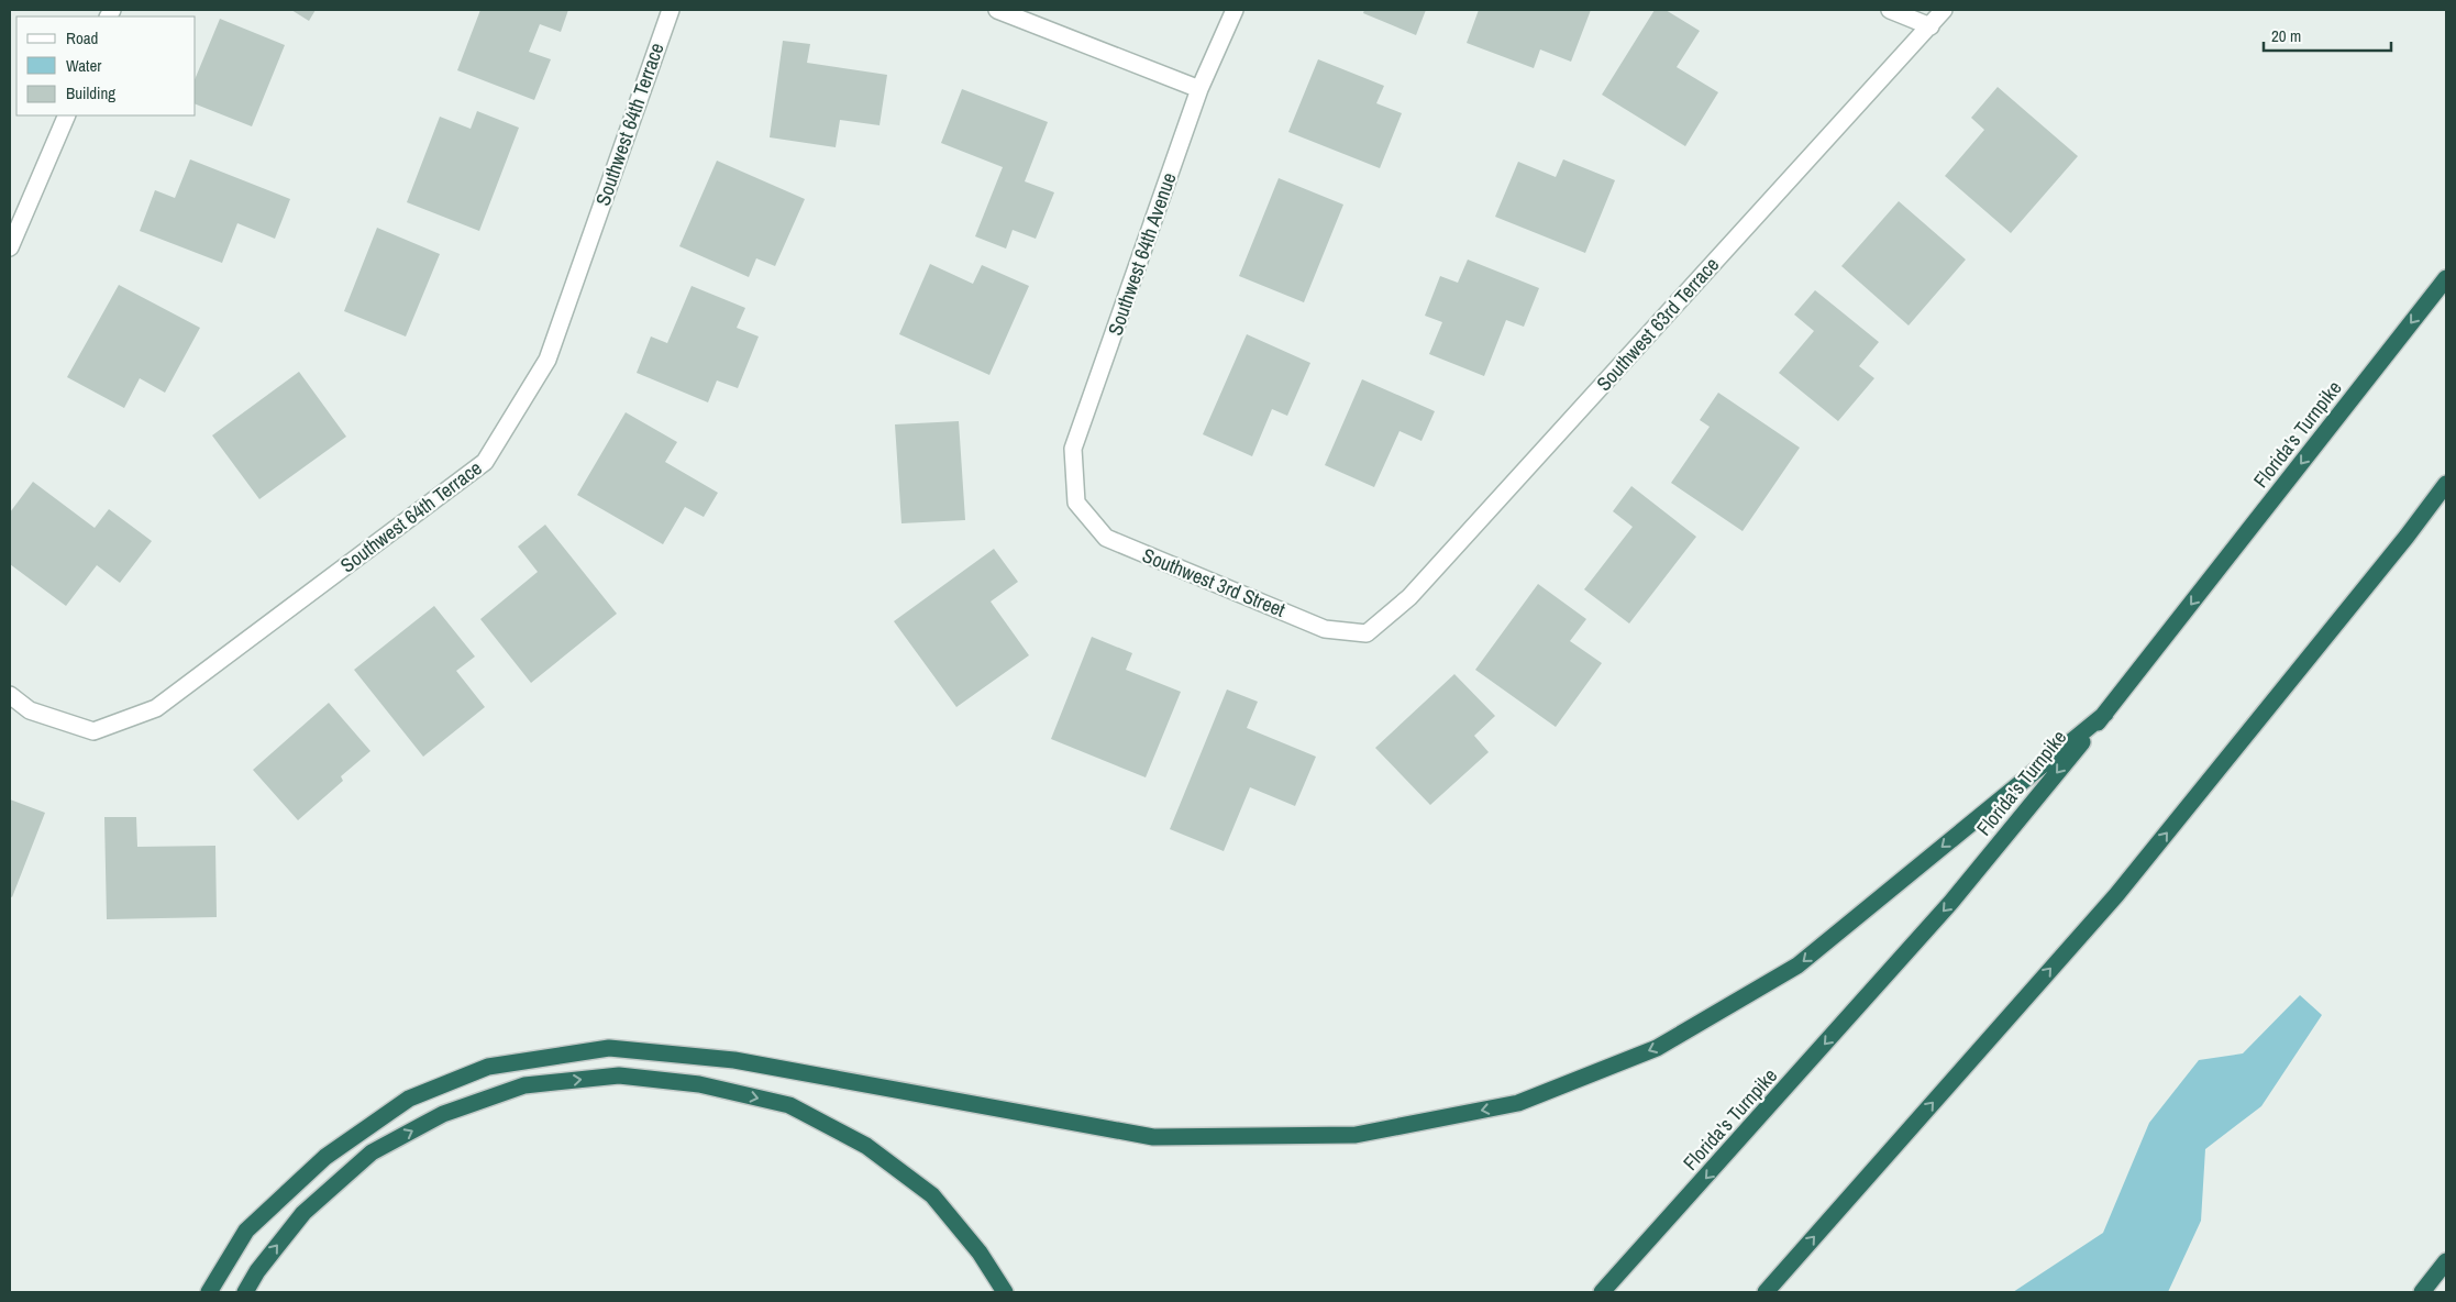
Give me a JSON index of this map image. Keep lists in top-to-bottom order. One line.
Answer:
{"streets":{"highway":["Florida's Turnpike"],"street":["Southwest 64th Terrace","Southwest 64th Avenue","Southwest 63rd Terrace","Southwest 3rd Street"]},"crossings":[["Southwest 64th Avenue","Southwest 3rd Street"],["Southwest 63rd Terrace","Southwest 3rd Street"]],"legend":["Road","Water","Building"],"scale_bar":"20 m"}
